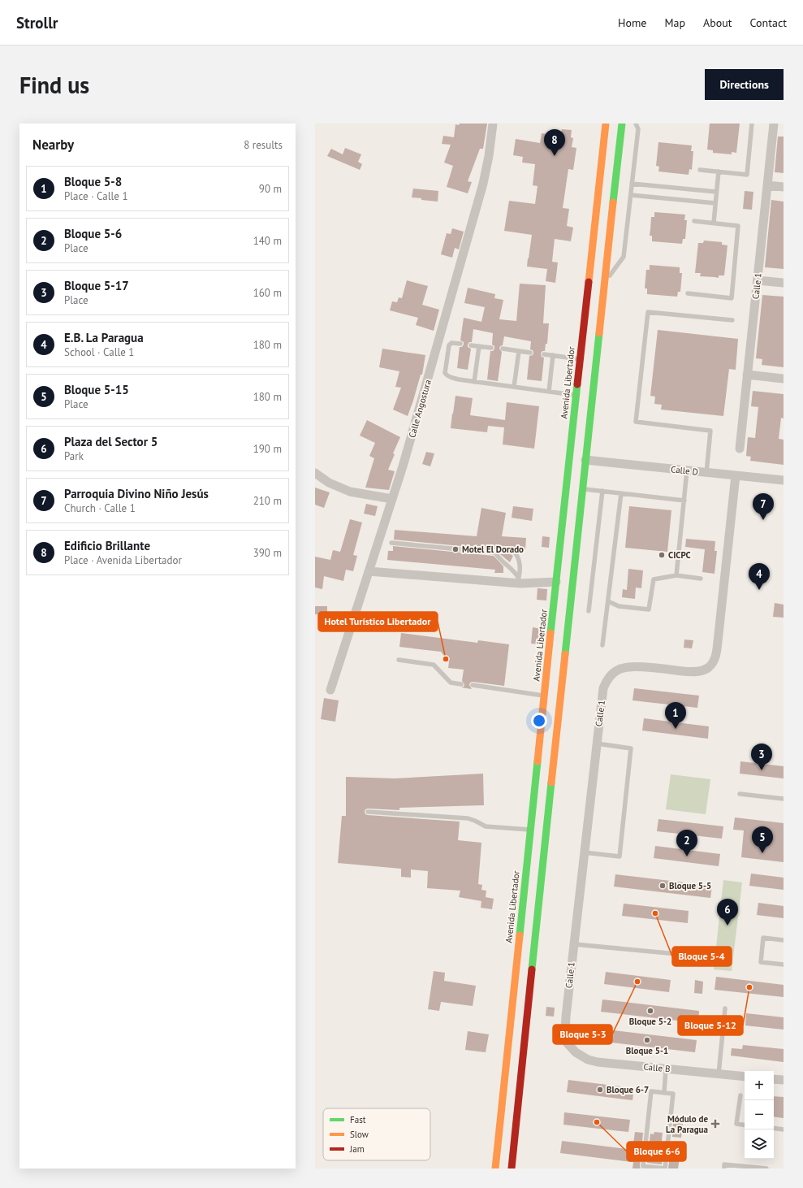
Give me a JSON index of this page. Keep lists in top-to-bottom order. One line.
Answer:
{"streets":{"main road":["Avenida Libertador"],"street":["Calle 1","Calle Angostura","Calle D","Calle B"]},"crossings":[["Calle 1","Calle D"],["Calle 1","Calle B"],["Avenida Libertador","Calle D"]],"places":{"other":["Motel El Dorado","CICPC","Hotel Turístico Libertador","Bloque 5-5","Bloque 5-4","Bloque 5-3","Bloque 5-12","Bloque 5-2","Bloque 5-1","Bloque 6-7","Bloque 6-6"],"health":["Módulo de La Paragua"]},"legend":["Fast","Slow","Jam"],"page":{"header":"Strollr","nav":["Home","Map","About","Contact"],"buttons":"Directions","title":"Find us","heading":["Nearby","8 results"],"pins":["8","7","4","1","3","5","2","6"],"list":[{"mark":"1","name":"Bloque 5-8","note":"Place · Calle 1","value":"90 m"},{"mark":"2","name":"Bloque 5-6","note":"Place","value":"140 m"},{"mark":"3","name":"Bloque 5-17","note":"Place","value":"160 m"},{"mark":"4","name":"E.B. La Paragua","note":"School · Calle 1","value":"180 m"},{"mark":"5","name":"Bloque 5-15","note":"Place","value":"180 m"},{"mark":"6","name":"Plaza del Sector 5","note":"Park","value":"190 m"},{"mark":"7","name":"Parroquia Divino Niño Jesús","note":"Church · Calle 1","value":"210 m"},{"mark":"8","name":"Edificio Brillante","note":"Place · Avenida Libertador","value":"390 m"}],"map_buttons":["+","−"]}}
